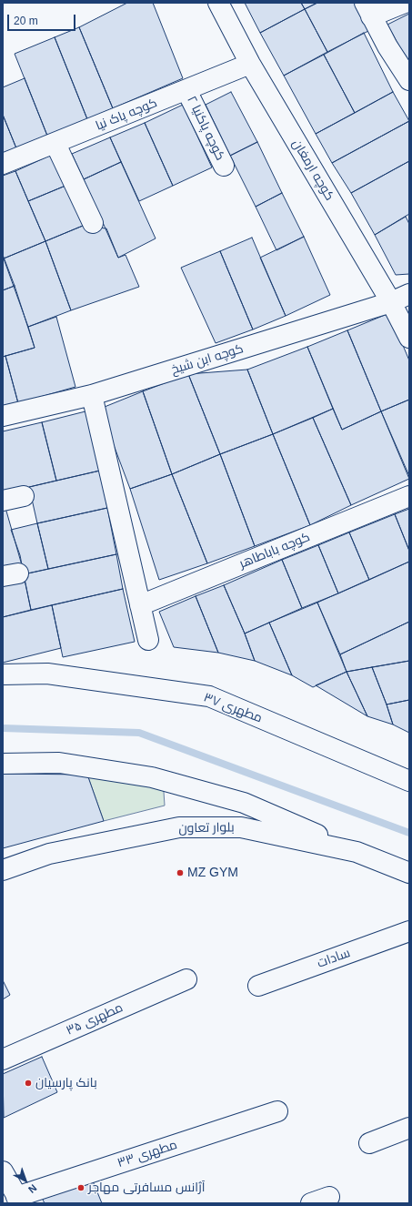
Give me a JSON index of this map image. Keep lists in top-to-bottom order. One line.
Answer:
{"streets":{"street":["کوچه پاک نیا","کوچه پاکنیا ۲","کوچه ارمغان","کوچه ابن شیخ","کوچه باباطاهر","مطهری ۳۷","بلوار تعاون","سادات","مطهری ۳۵","مطهری ۳۳"]},"crossings":[["کوچه پاک نیا","کوچه پاکنیا ۲"],["کوچه پاک نیا","کوچه ارمغان"],["کوچه ارمغان","کوچه ابن شیخ"]],"places":["MZ GYM","بانک پارسیان","آژانس مسافرتی مهاجر"],"scale_bar":"20 m","north":"bottom right"}
